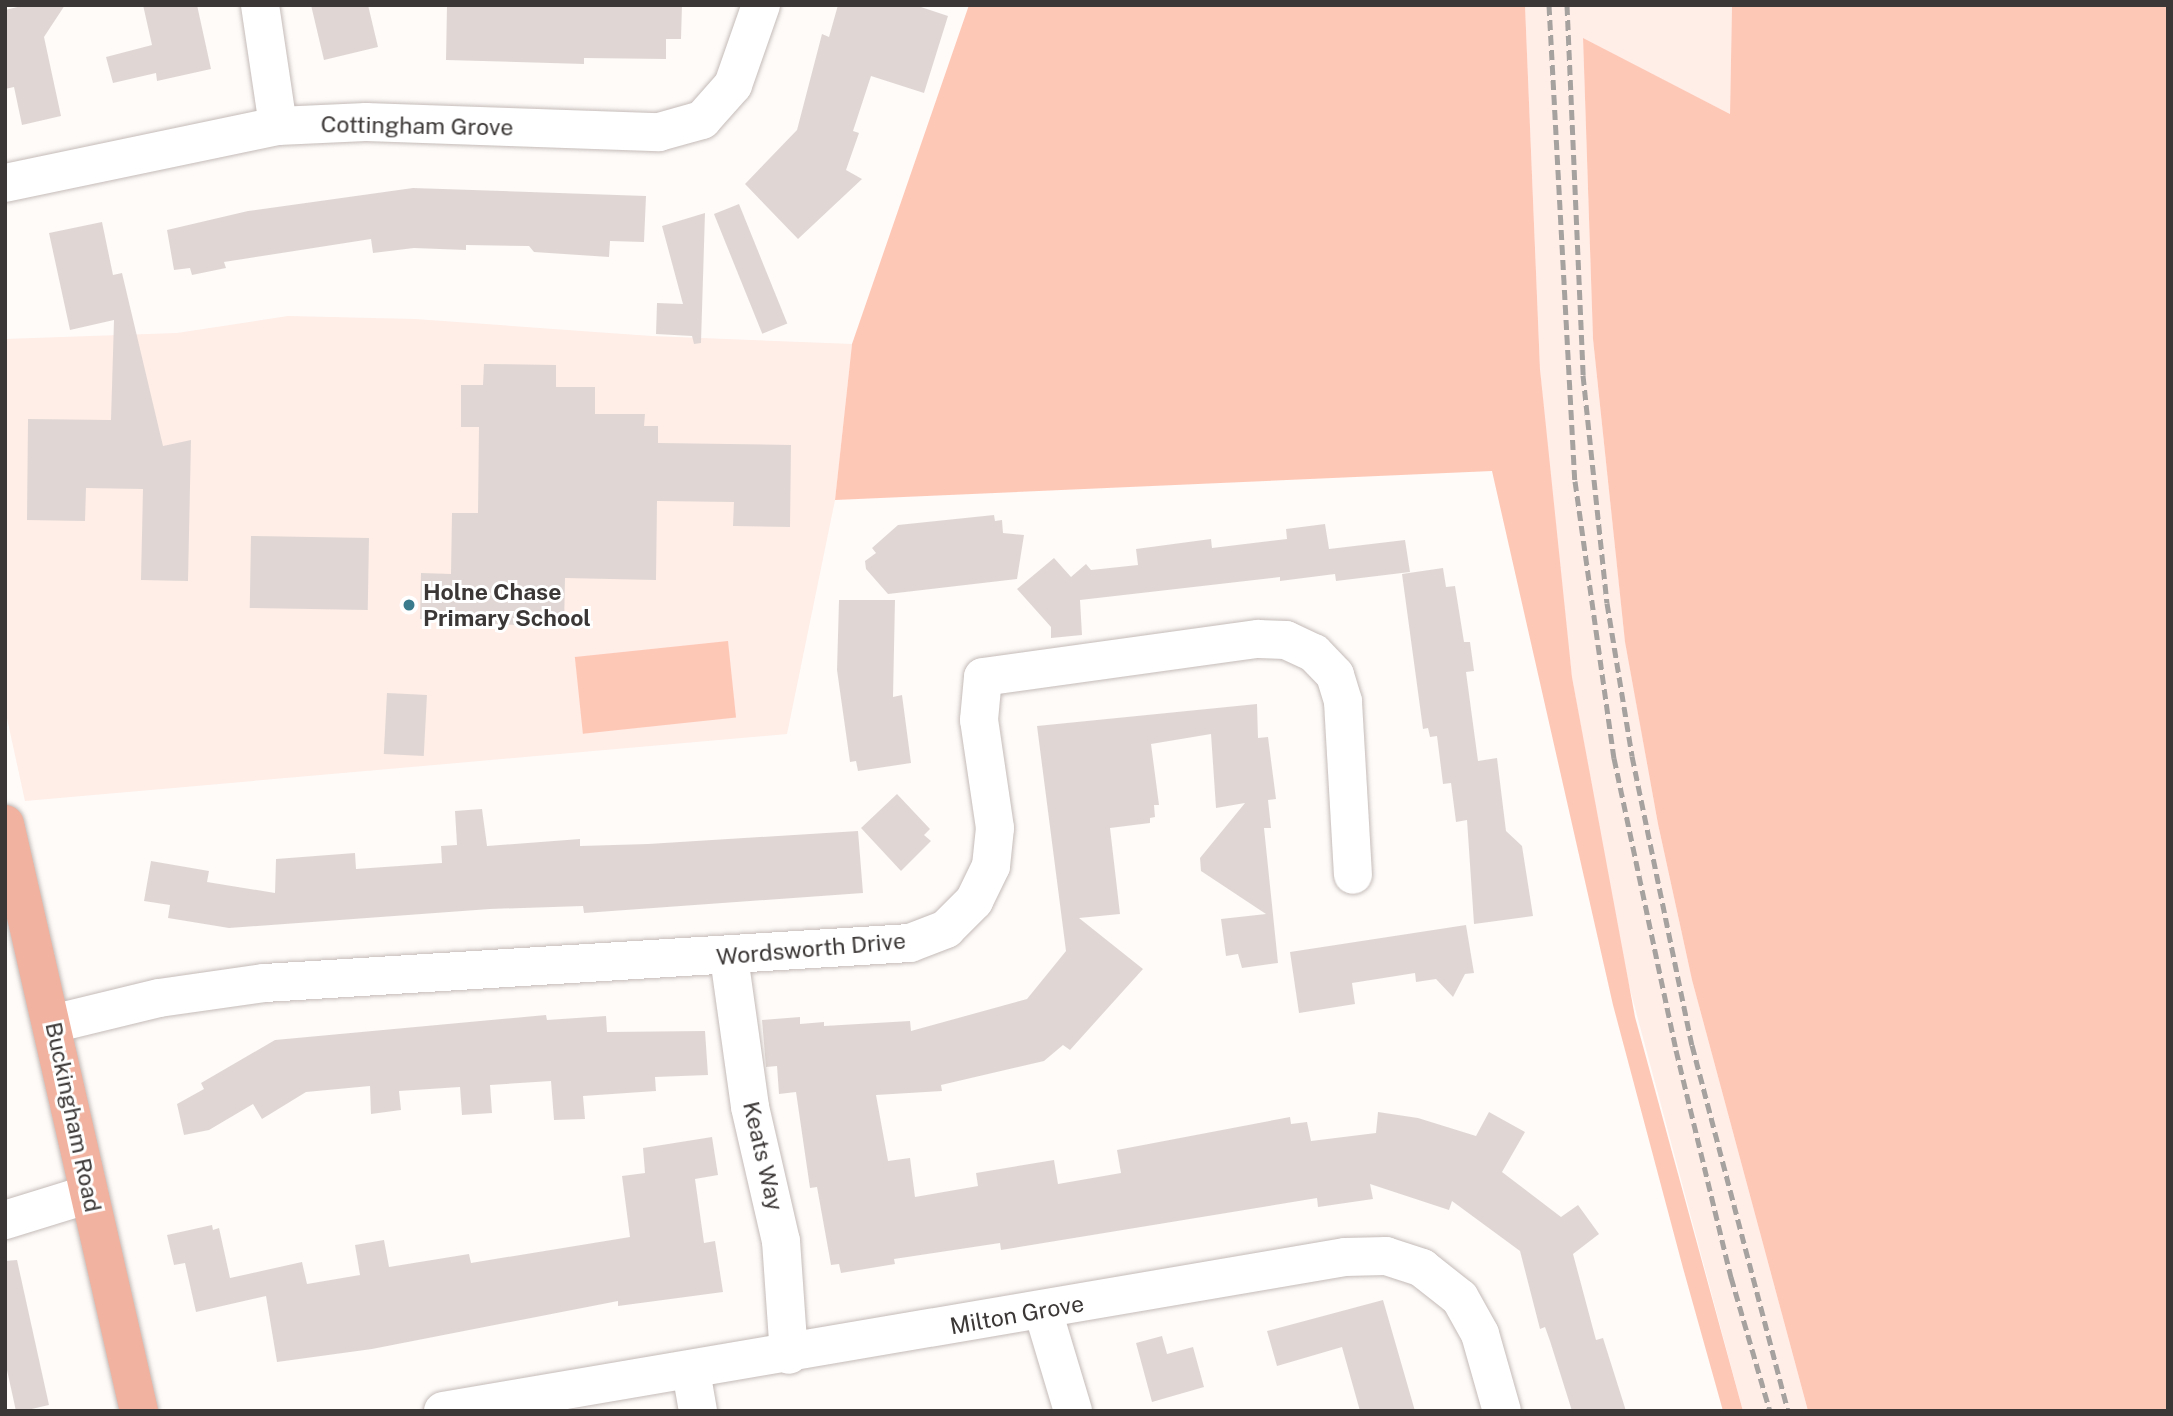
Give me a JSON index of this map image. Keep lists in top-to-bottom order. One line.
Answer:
{"streets":{"main road":["Buckingham Road"],"street":["Cottingham Grove","Wordsworth Drive","Keats Way","Milton Grove"]},"crossings":[["Wordsworth Drive","Buckingham Road"],["Wordsworth Drive","Keats Way"],["Keats Way","Milton Grove"]],"places":["Holne Chase Primary School"]}
